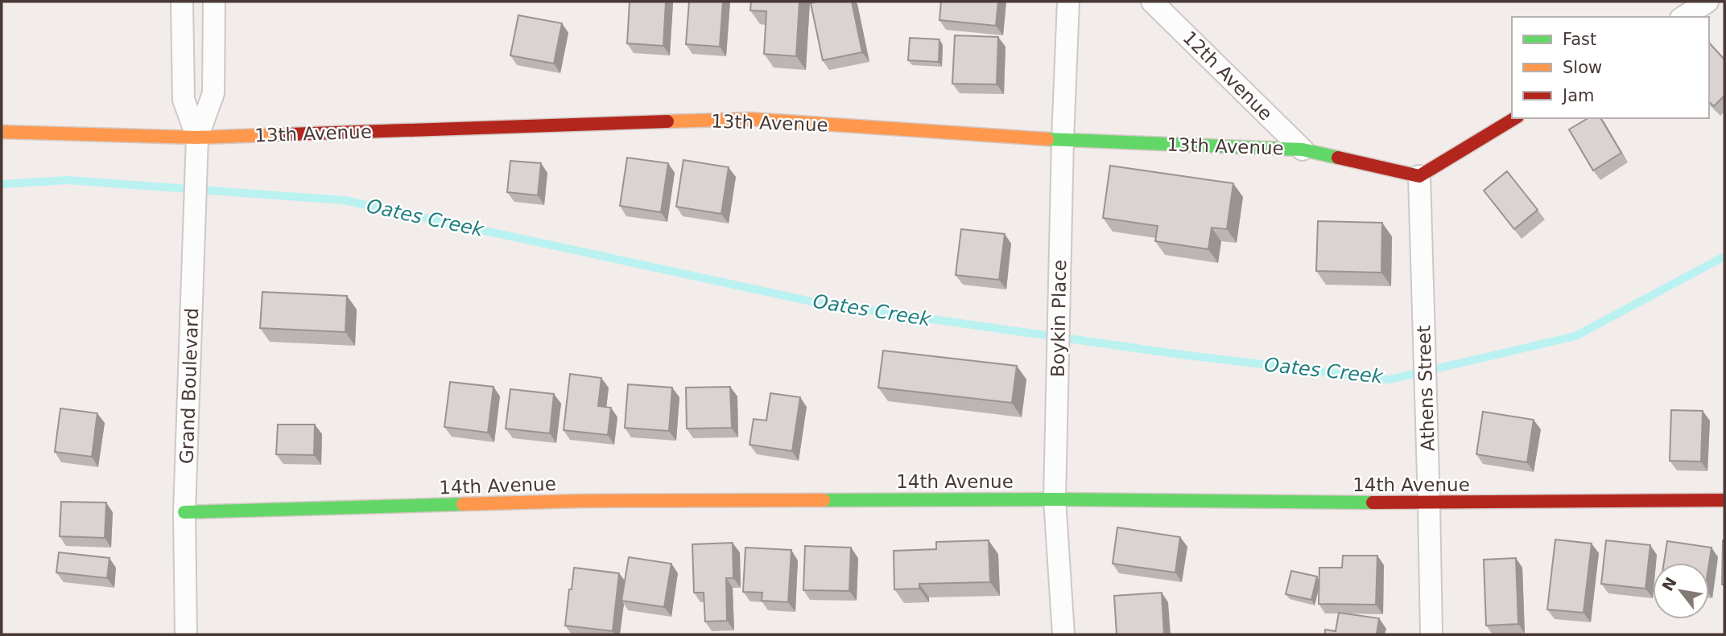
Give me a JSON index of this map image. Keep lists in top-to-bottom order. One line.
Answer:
{"streets":{"street":["12th Avenue","13th Avenue","Boykin Place","Grand Boulevard","Athens Street","14th Avenue"]},"crossings":[["12th Avenue","13th Avenue"],["13th Avenue","Boykin Place"],["13th Avenue","Grand Boulevard"],["13th Avenue","Athens Street"],["Boykin Place","14th Avenue"],["Grand Boulevard","14th Avenue"],["Athens Street","14th Avenue"]],"water":["Oates Creek"],"legend":["Fast","Slow","Jam"],"north":"top left"}
